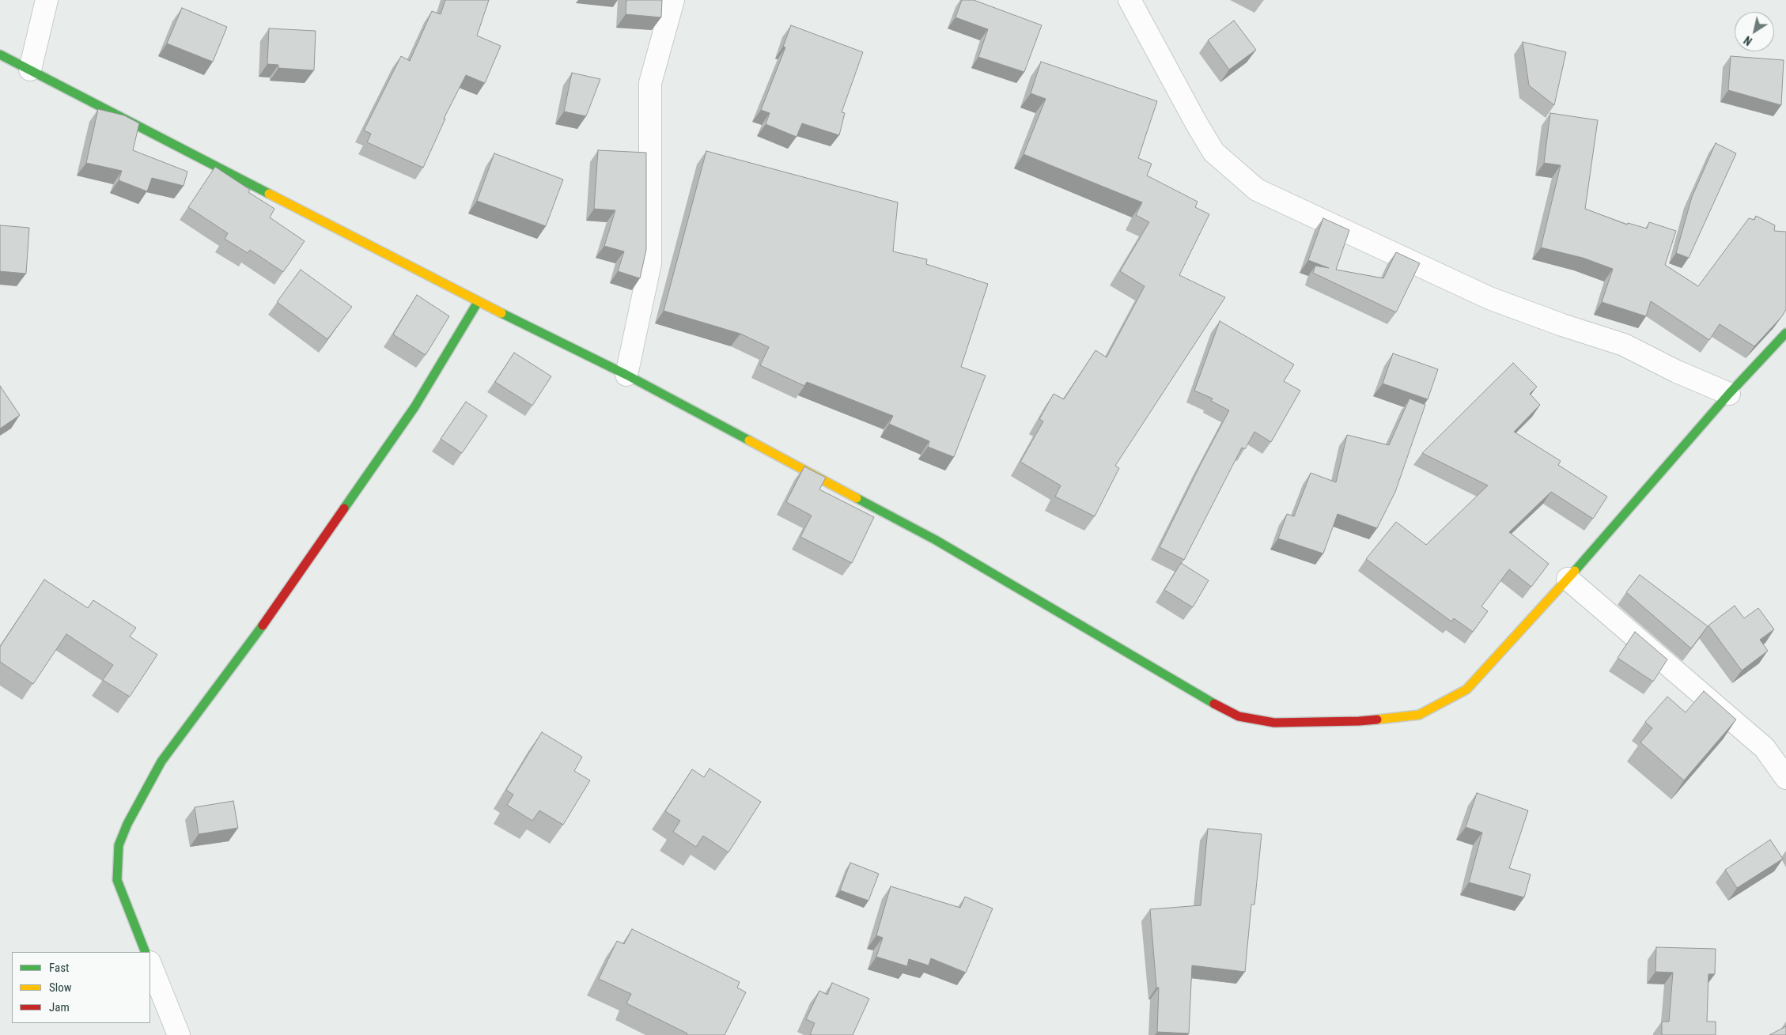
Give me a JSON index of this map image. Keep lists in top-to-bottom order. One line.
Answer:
{"legend":["Fast","Slow","Jam"],"north":"bottom left"}
